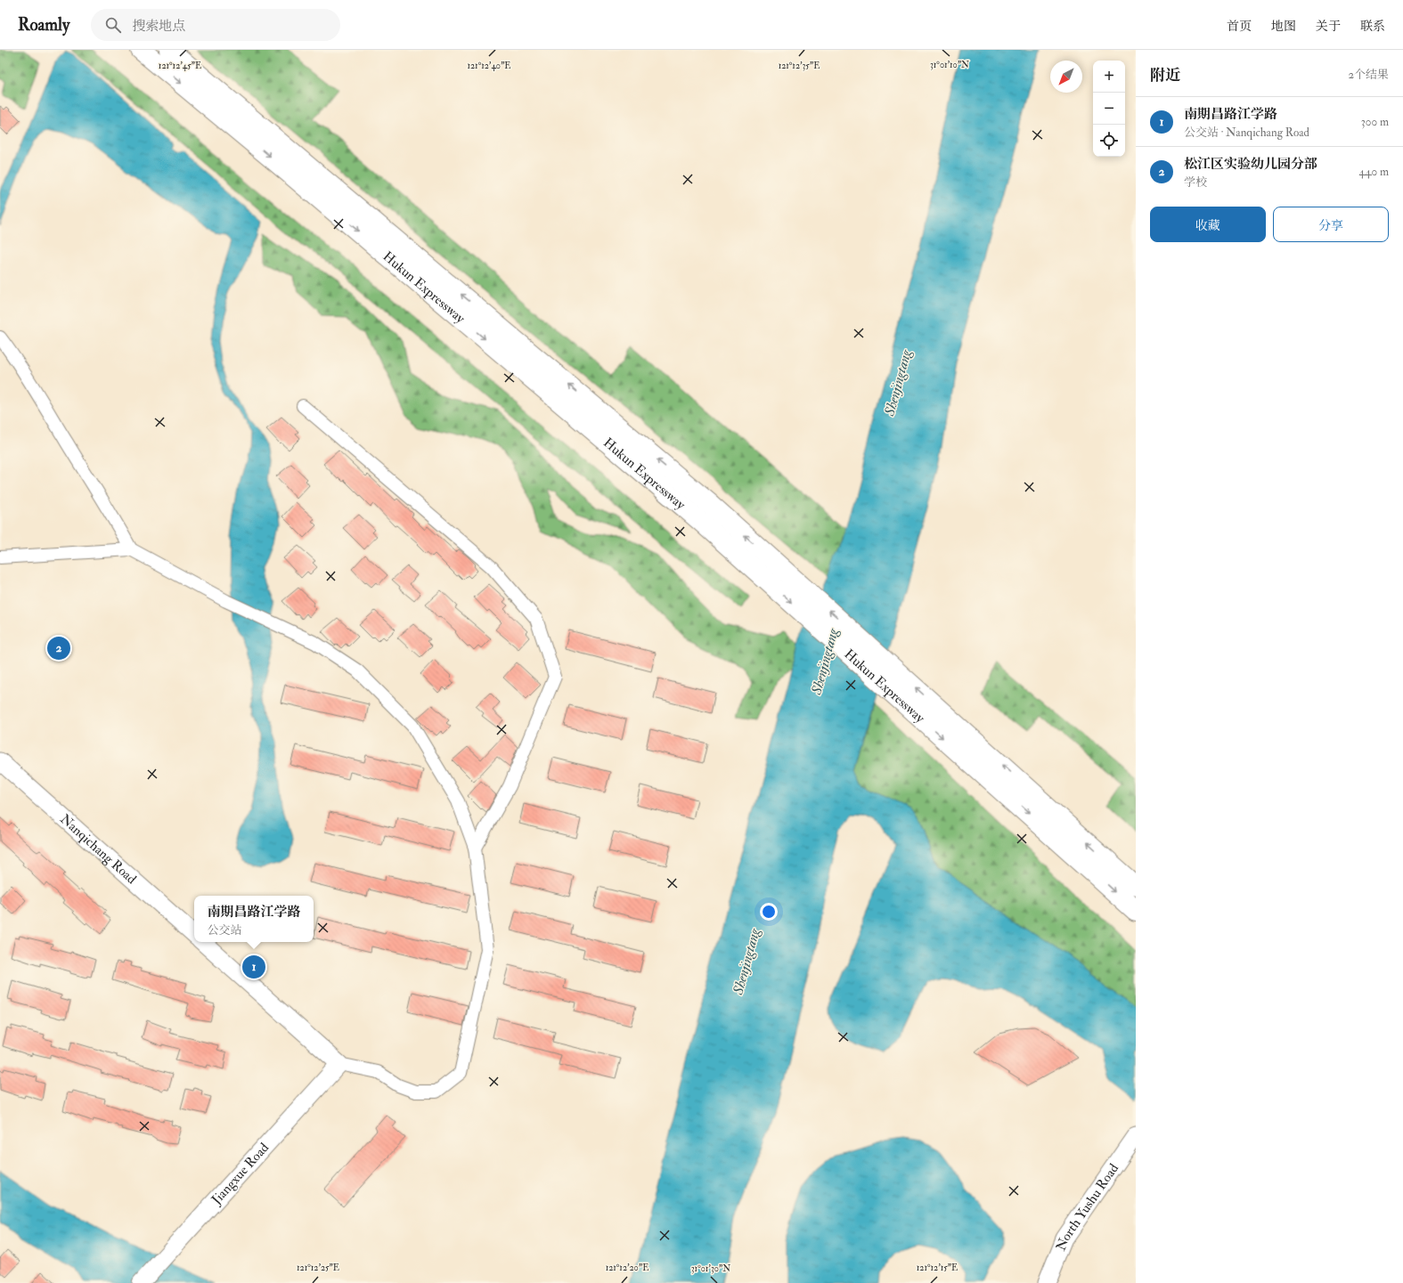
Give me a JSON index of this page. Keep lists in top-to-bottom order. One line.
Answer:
{"streets":{"highway":["Hukun Expressway"],"main road":["Nanqichang Road","Jiangxue Road","North Yushu Road"]},"water":["Shenjingtang"],"north":"bottom left","page":{"header":"Roamly","search":"搜索地点","nav":["首页","地图","关于","联系"],"heading":["附近","2个结果"],"map_buttons":["+","−"],"list":[{"mark":"1","name":"南期昌路江学路","note":"公交站 · Nanqichang Road","value":"300 m"},{"mark":"2","name":"松江区实验幼儿园分部","note":"学校","value":"440 m"}],"buttons":["收藏","分享"],"pins":["2","1"],"popup":["南期昌路江学路","公交站"]},"coordinates":["31°01'10\"N","121°12'45\"E","121°12'40\"E","121°12'35\"E","121°12'25\"E","121°12'20\"E","121°12'15\"E","31°01'30\"N"]}
